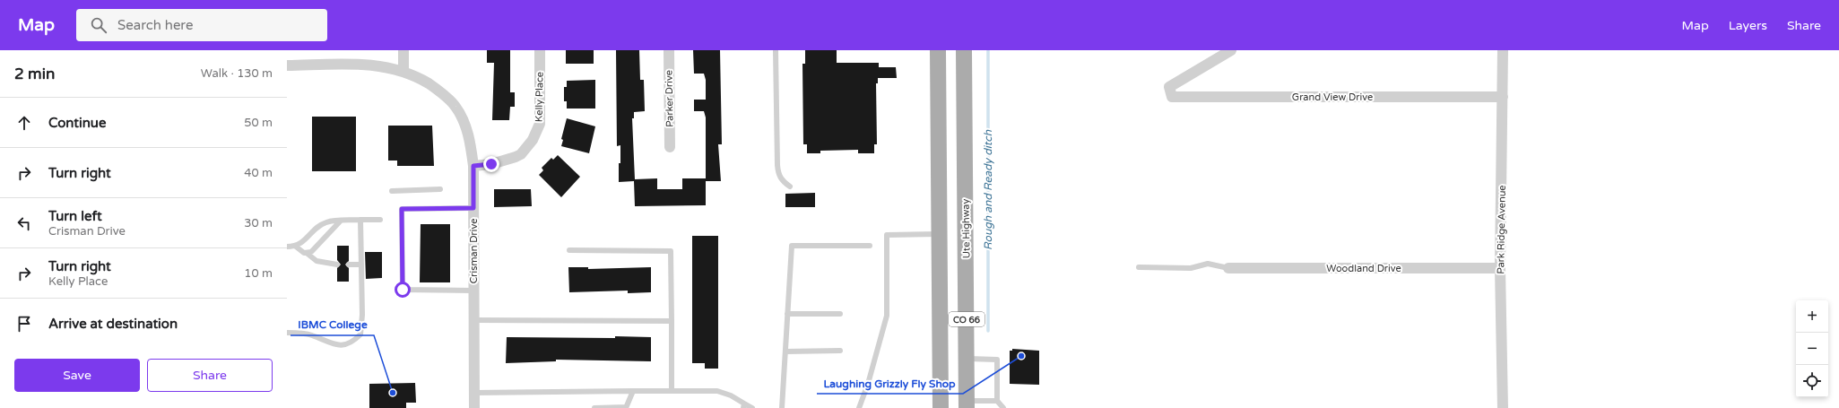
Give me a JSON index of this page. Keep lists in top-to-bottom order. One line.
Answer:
{"streets":{"main road":["Ute Highway","CO 66"],"street":["Kelly Place","Grand View Drive","Parker Drive","Park Ridge Avenue","Crisman Drive","Woodland Drive"]},"crossings":[["Kelly Place","Crisman Drive"],["Grand View Drive","Park Ridge Avenue"],["Park Ridge Avenue","Woodland Drive"]],"water":["Rough and Ready ditch"],"places":["Laughing Grizzly Fly Shop","IBMC College"],"page":{"header":"Map","search":"Search here","nav":["Map","Layers","Share"],"heading":["2 min","Walk · 130 m"],"list":[["Continue","50 m"],["Turn right","40 m"],["Turn left","Crisman Drive","30 m"],["Turn right","Kelly Place","10 m"],"Arrive at destination"],"map_buttons":["+","−"],"buttons":["Save","Share"]}}
